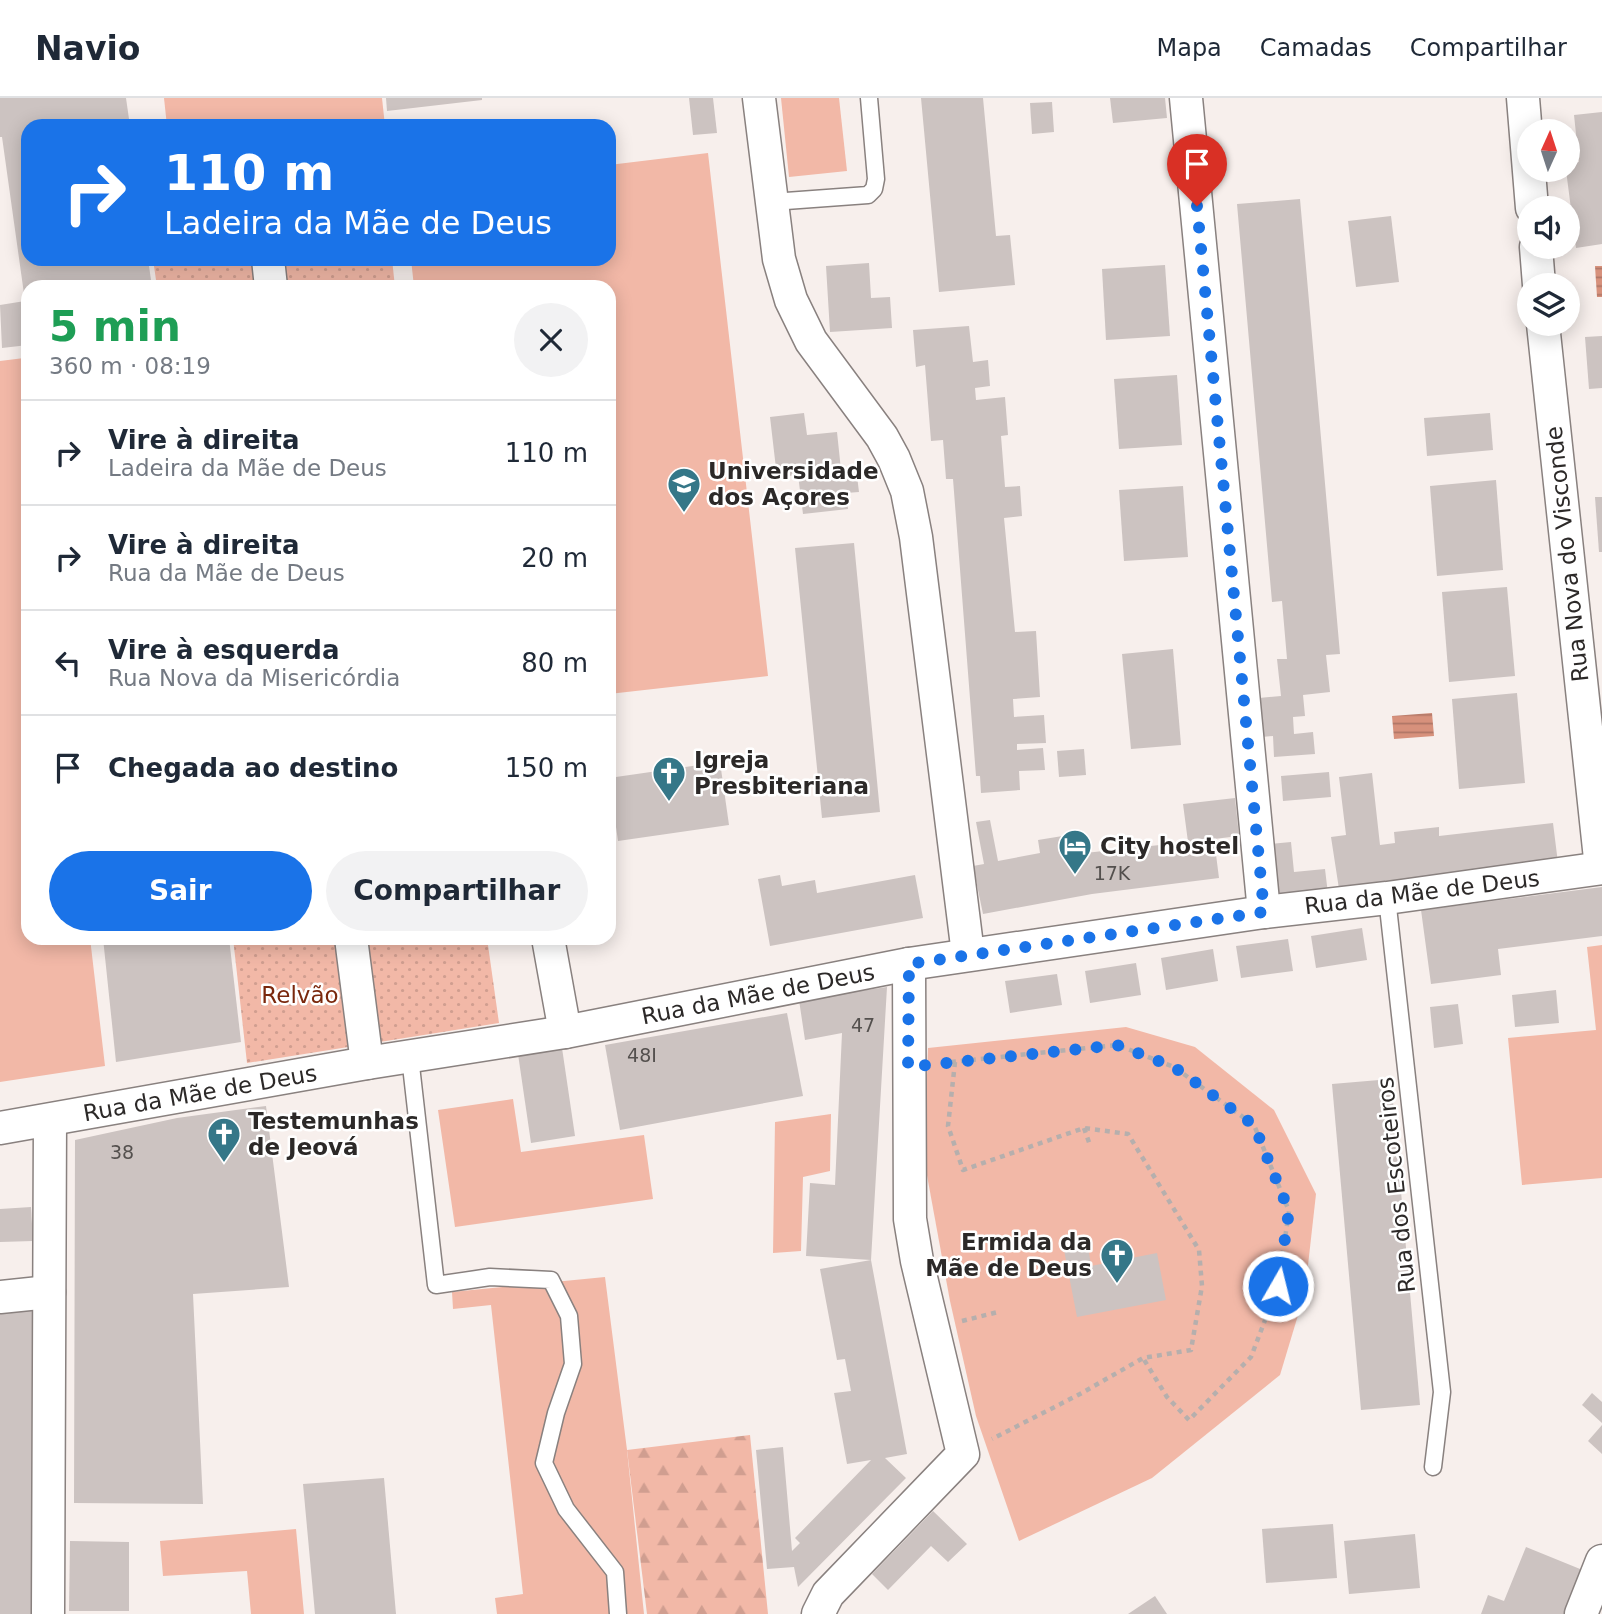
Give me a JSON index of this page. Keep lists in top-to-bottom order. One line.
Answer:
{"streets":{"street":["Rua Nova do Visconde","Rua da Mãe de Deus"],"lane":["Rua dos Escoteiros"]},"crossings":[["Rua Nova do Visconde","Rua da Mãe de Deus"],["Rua da Mãe de Deus","Rua dos Escoteiros"]],"parks":["Relvão"],"places":{"school or university":["Universidade dos Açores"],"church":["Igreja Presbiteriana","Testemunhas de Jeová","Ermida da Mãe de Deus"],"hotel":["City hostel"]},"house_numbers":["17K","47","48I","38"],"north":"top","page":{"header":"Navio","nav":["Mapa","Camadas","Compartilhar"],"turn":["110 m","Ladeira da Mãe de Deus"],"heading":["5 min","360 m · 08:19"],"list":[{"name":"Vire à direita","note":"Ladeira da Mãe de Deus","value":"110 m"},{"name":"Vire à direita","note":"Rua da Mãe de Deus","value":"20 m"},{"name":"Vire à esquerda","note":"Rua Nova da Misericórdia","value":"80 m"},{"name":"Chegada ao destino","value":"150 m"}],"buttons":["Sair","Compartilhar"]}}
